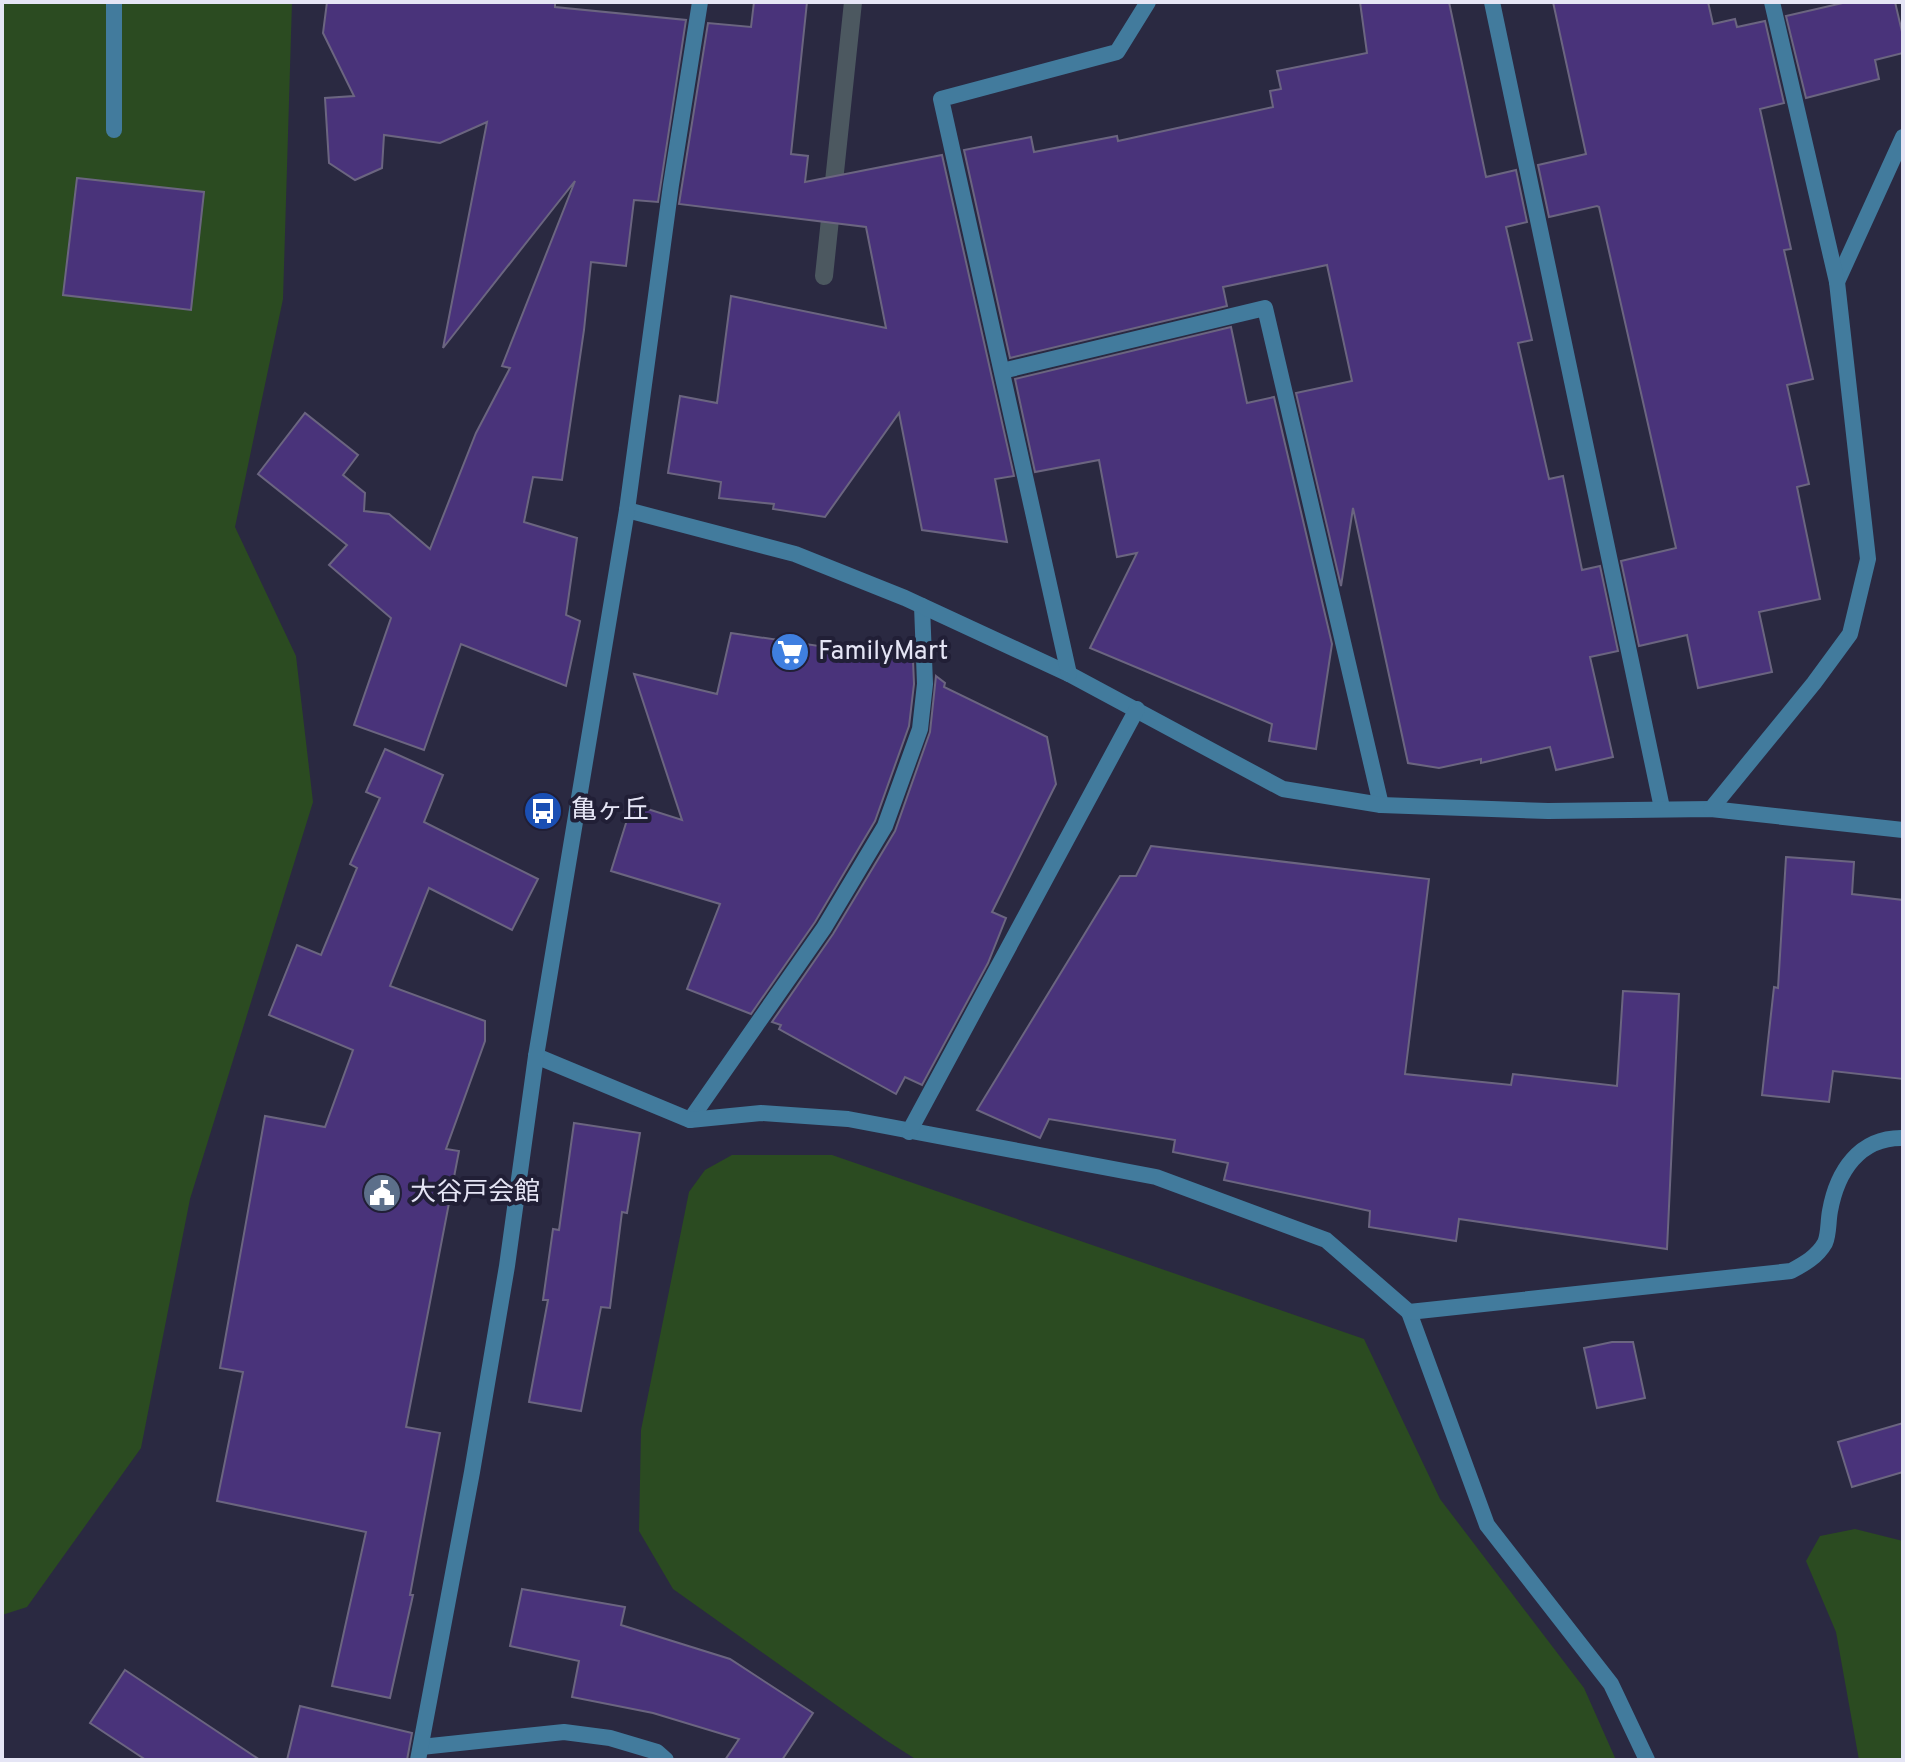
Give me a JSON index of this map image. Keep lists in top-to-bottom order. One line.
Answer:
{"places":{"supermarket":["FamilyMart"],"bus stop":["亀ヶ丘"],"public building":["大谷戸会館"]}}
